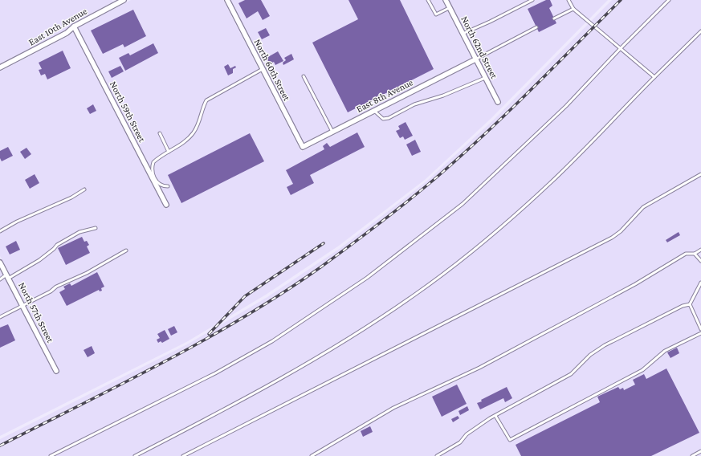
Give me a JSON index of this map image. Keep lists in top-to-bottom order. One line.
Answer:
{"streets":{"street":["East 10th Avenue","North 62nd Street","North 60th Street","East 8th Avenue","North 59th Street","North 57th Street"]},"crossings":[["East 10th Avenue","North 59th Street"],["North 62nd Street","East 8th Avenue"],["North 60th Street","East 8th Avenue"]]}
